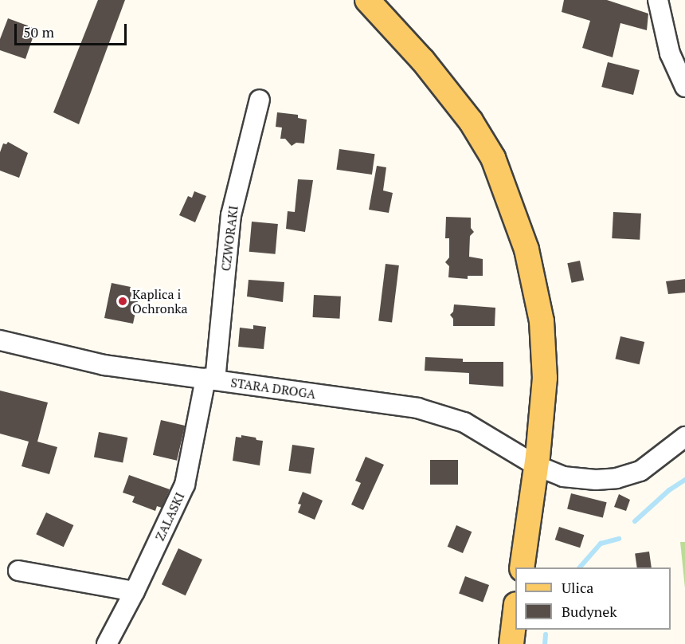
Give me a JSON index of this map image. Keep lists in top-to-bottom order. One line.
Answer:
{"streets":{"street":["CZWORAKI","STARA DROGA","ZALASKI"]},"crossings":[["CZWORAKI","STARA DROGA"],["CZWORAKI","ZALASKI"],["STARA DROGA","ZALASKI"]],"places":["Kaplica i Ochronka"],"legend":["Ulica","Budynek"],"scale_bar":"50 m"}
